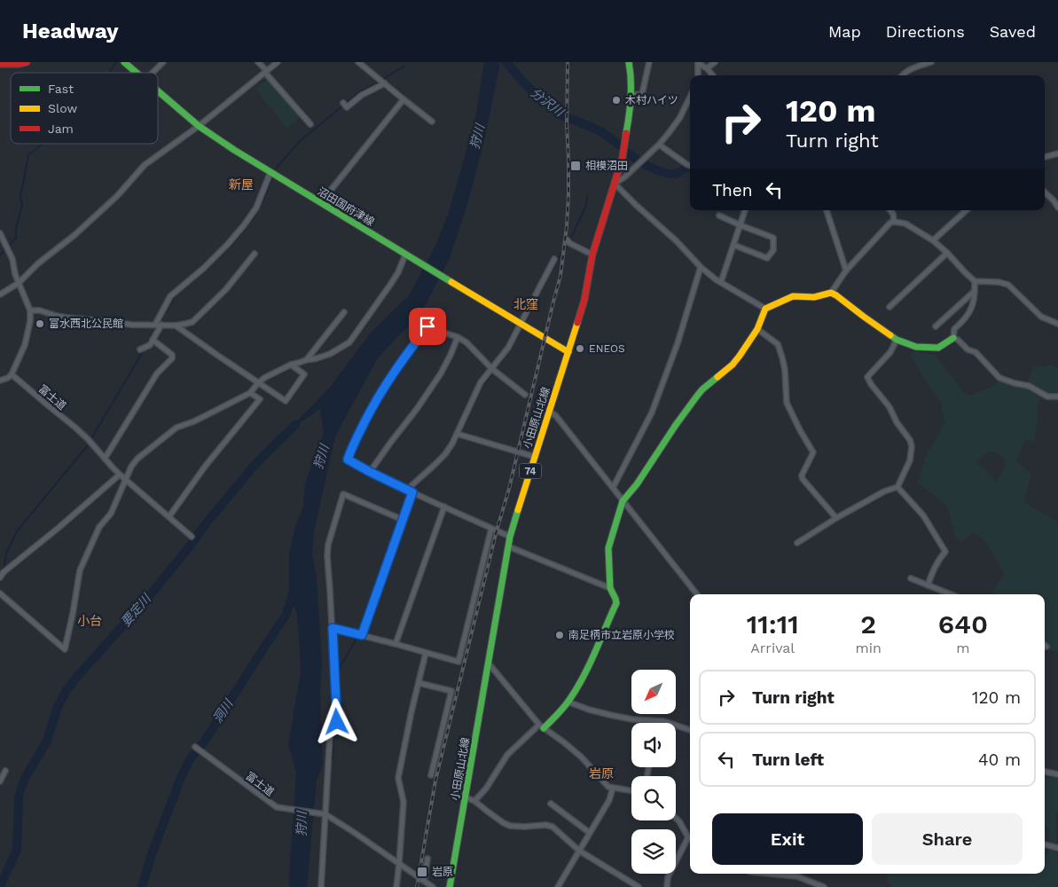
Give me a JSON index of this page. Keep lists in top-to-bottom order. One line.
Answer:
{"streets":{"main road":["沼田国府津線","小田原山北線","74"],"street":["富士道"]},"crossings":[["沼田国府津線","小田原山北線"]],"districts":["新屋","北窪","小台","岩原"],"water":["分沢川","狩川","要定川","洞川"],"places":{"other":["木村ハイツ","富水西北公民館","ENEOS","南足柄市立岩原小学校"],"transit":["相模沼田","岩原"]},"legend":["Fast","Slow","Jam"],"north":"bottom left","page":{"header":"Headway","nav":["Map","Directions","Saved"],"turn":["120 m","Turn right"],"then":"Then","eta":["11:11","Arrival","2","min","640","m"],"list":[{"name":"Turn right","value":"120 m"},{"name":"Turn left","value":"40 m"}],"buttons":["Exit","Share"]}}
